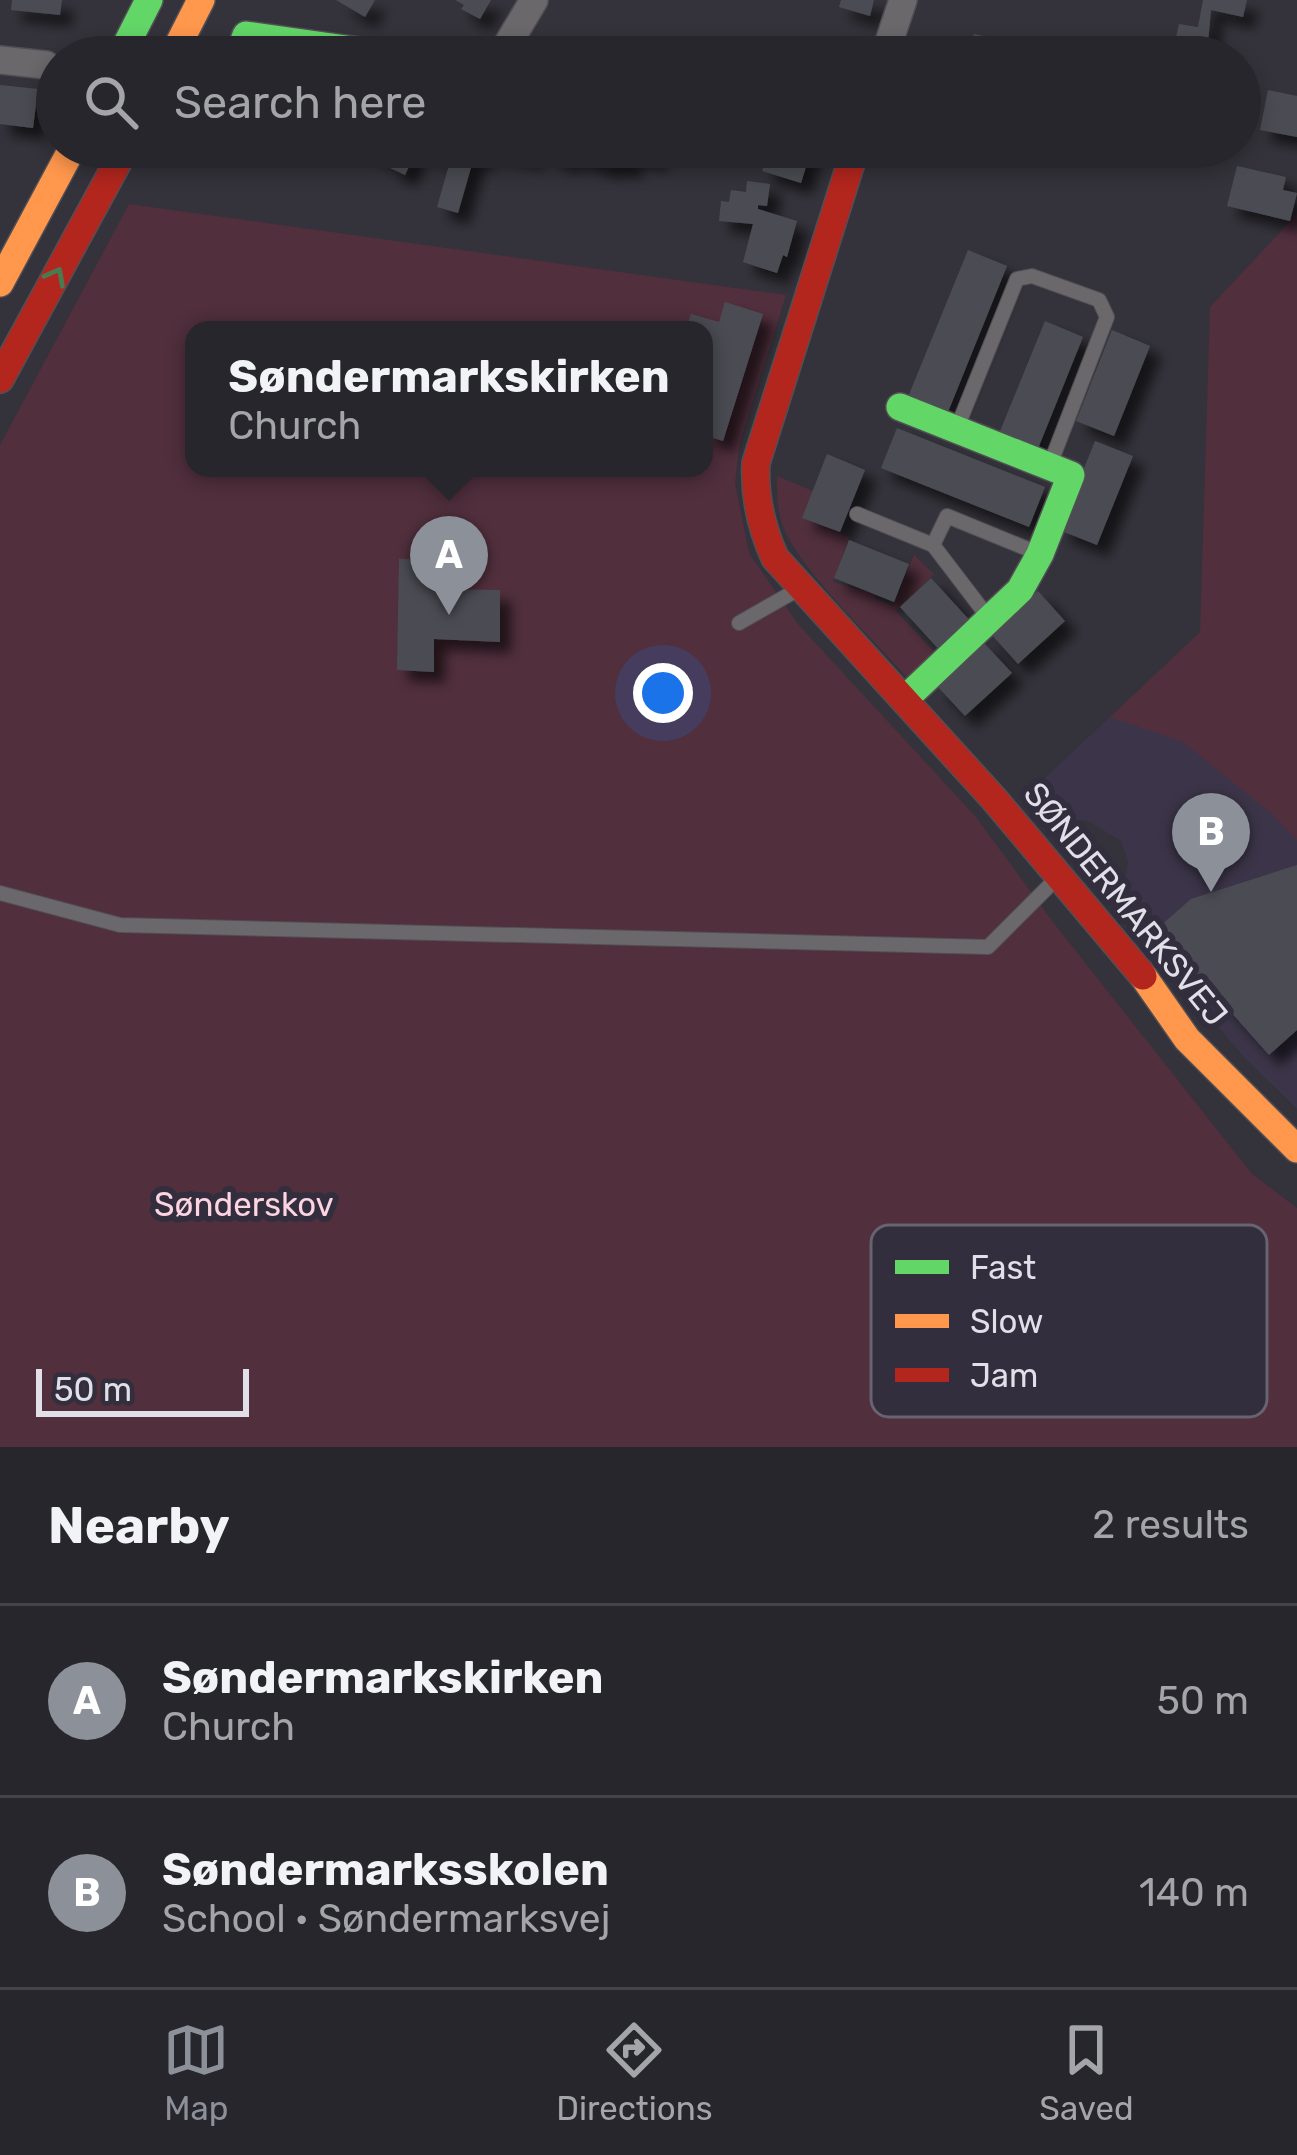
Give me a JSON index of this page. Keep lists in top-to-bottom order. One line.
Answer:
{"streets":{"street":["SØNDERMARKSVEJ"]},"parks":["Sønderskov"],"legend":["Fast","Slow","Jam"],"scale_bar":"50 m","page":{"search":"Search here","popup":["Søndermarkskirken","Church"],"pins":["A","B"],"scale":"50 m","heading":["Nearby","2 results"],"list":[{"mark":"A","name":"Søndermarkskirken","note":"Church","value":"50 m"},{"mark":"B","name":"Søndermarksskolen","note":"School · Søndermarksvej","value":"140 m"}],"nav":["Map","Directions","Saved"]}}
